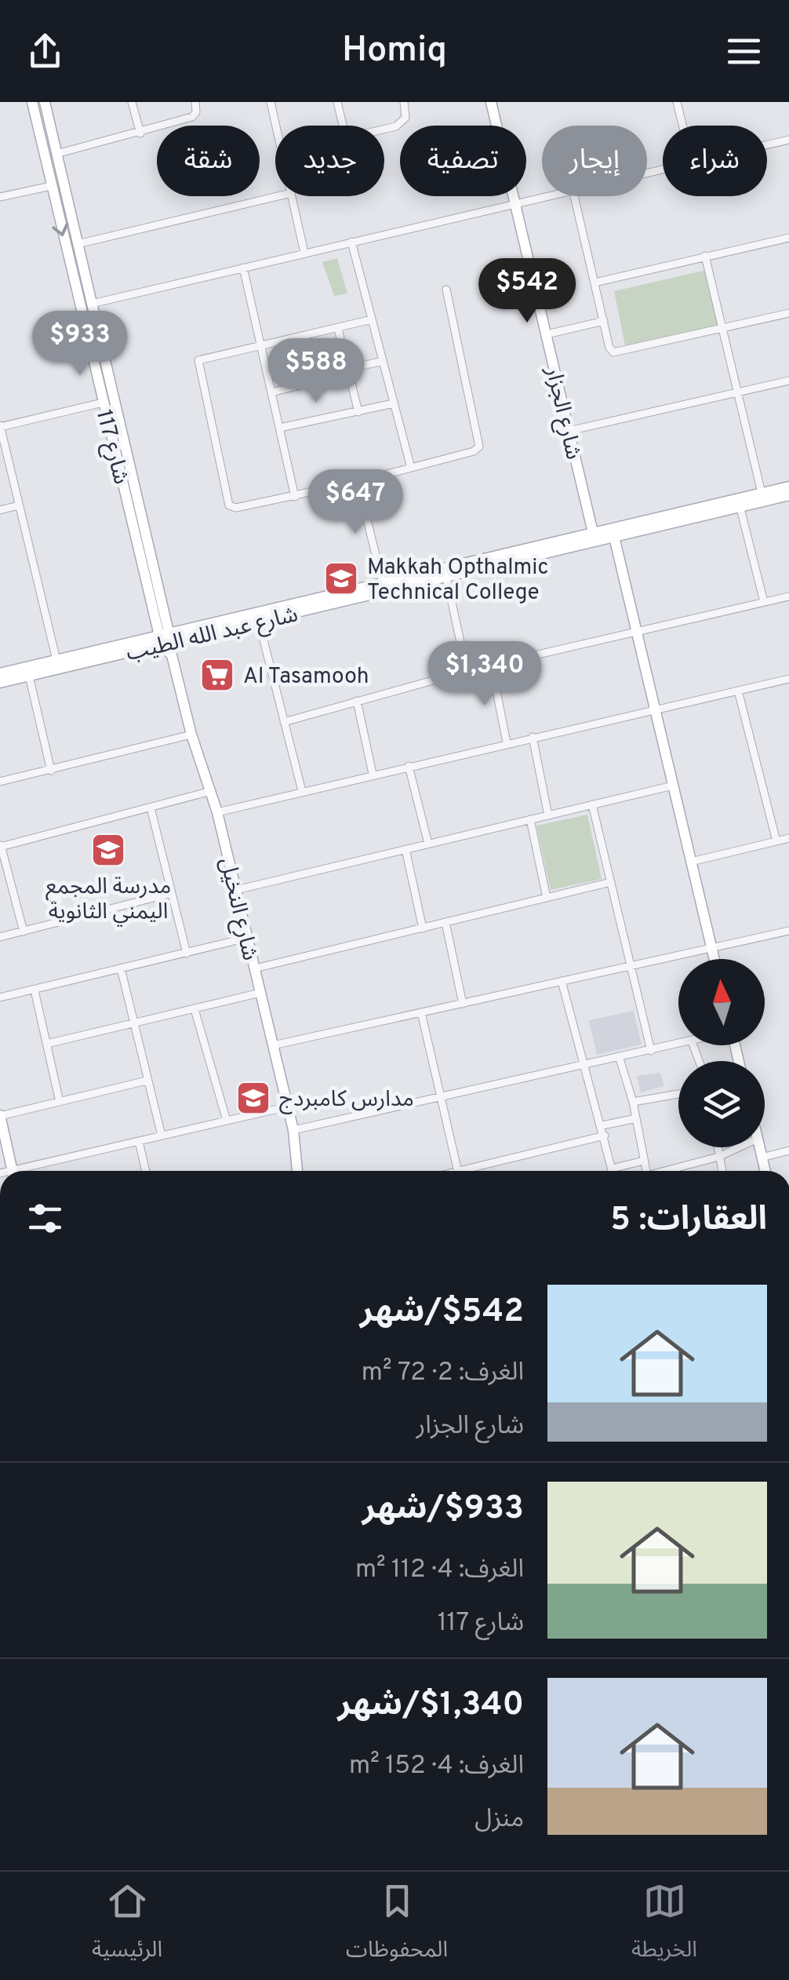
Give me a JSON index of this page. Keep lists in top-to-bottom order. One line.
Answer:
{"streets":{"street":["شارع الجزار","شارع 117","شارع عبد الله الطيب","شارع النخيل"]},"crossings":[["شارع الجزار","شارع عبد الله الطيب"],["شارع 117","شارع عبد الله الطيب"],["شارع 117","شارع النخيل"],["شارع عبد الله الطيب","شارع النخيل"]],"places":{"school or university":["Makkah Opthalmic Technical College","مدرسة المجمع اليمني الثانوية","مدارس كامبردج"],"supermarket":["Al Tasamooh"]},"north":"top","page":{"header":"Homiq","chip":["شراء","إيجار","تصفية","جديد","شقة"],"price":["$542","$933","$588","$647","$1,340"],"heading":"العقارات: 5","list":[{"name":"$542/شهر","note":"الغرف: 2 · 72 m² · شارع الجزار"},{"name":"$933/شهر","note":"الغرف: 4 · 112 m² · شارع 117"},{"name":"$1,340/شهر","note":"الغرف: 4 · 152 m² · منزل"}],"tabs":["الخريطة","المحفوظات","الرئيسية"]}}
